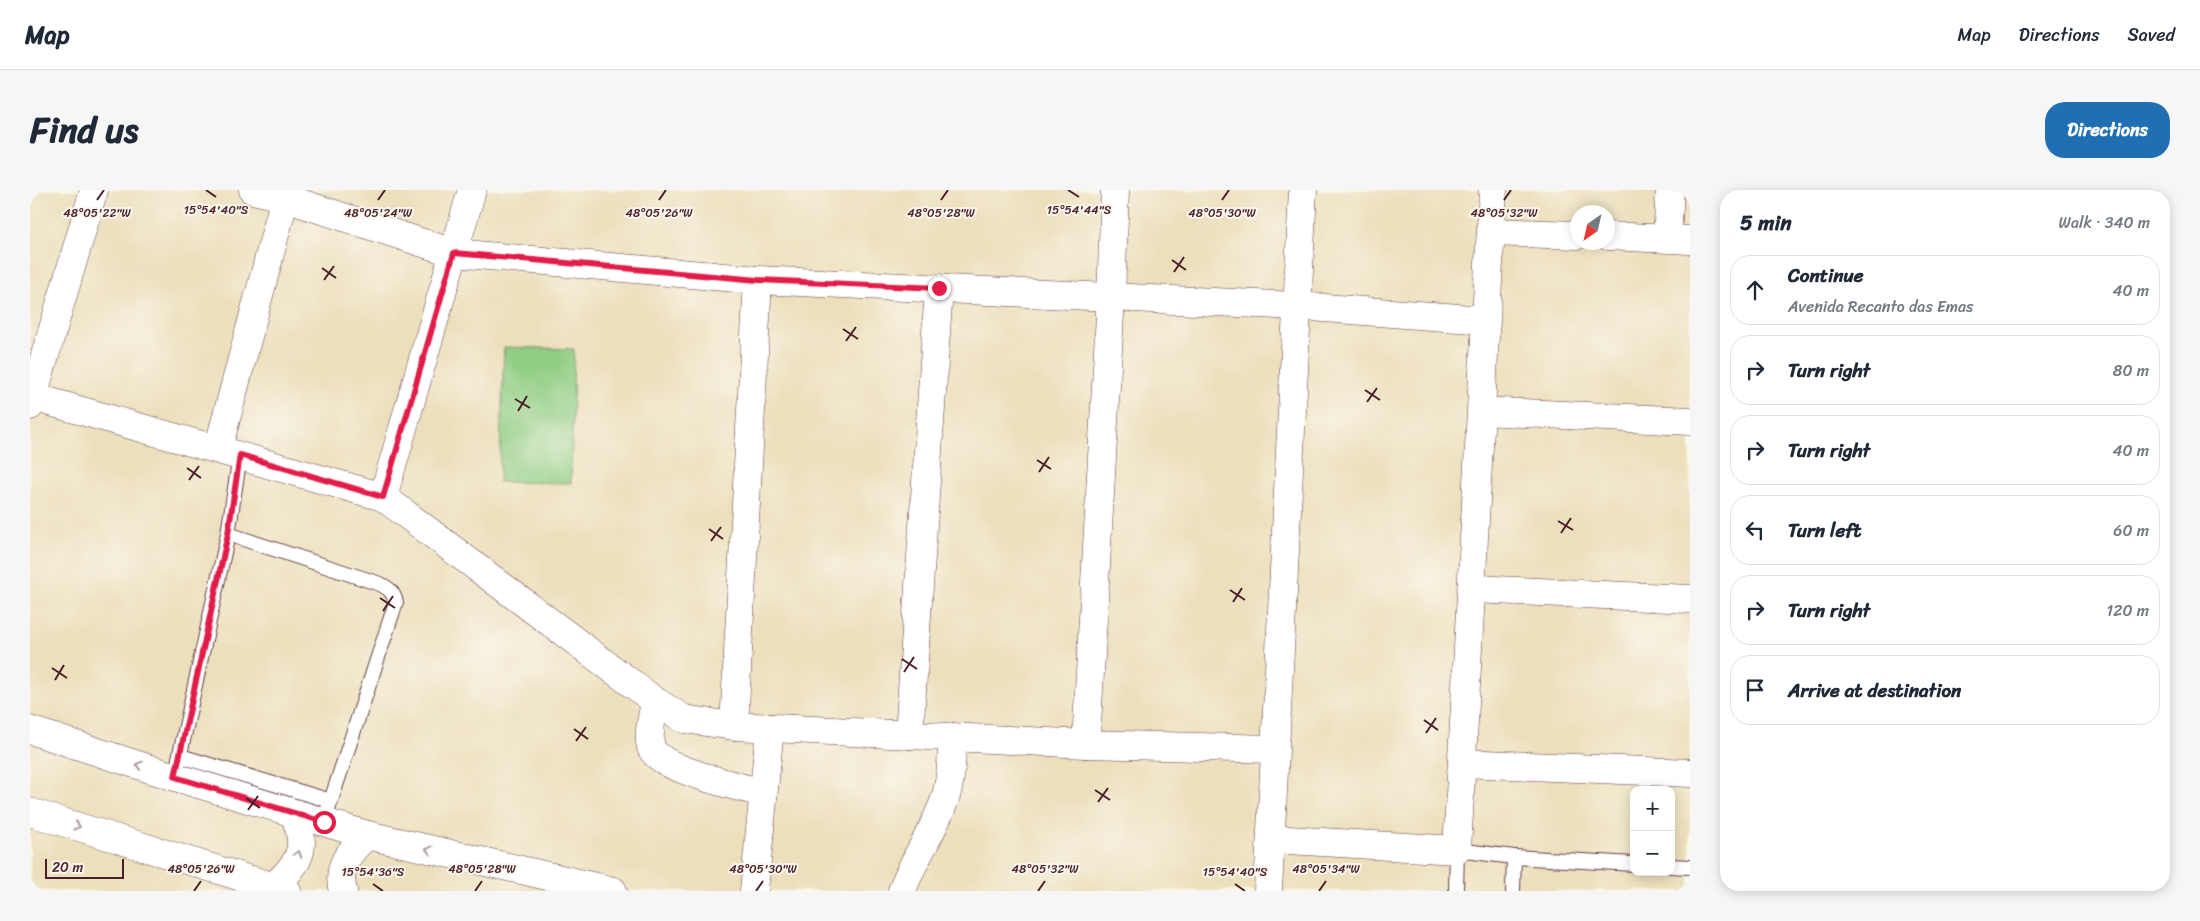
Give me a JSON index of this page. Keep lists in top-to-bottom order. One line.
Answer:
{"scale_bar":"20 m","north":"bottom left","page":{"header":"Map","nav":["Map","Directions","Saved"],"title":"Find us","buttons":"Directions","heading":["5 min","Walk · 340 m"],"list":[["Continue","Avenida Recanto das Emas","40 m"],["Turn right","80 m"],["Turn right","40 m"],["Turn left","60 m"],["Turn right","120 m"],"Arrive at destination"],"map_buttons":["+","−"],"scale":"20 m"},"coordinates":["15°54'40\"S","15°54'44\"S","48°05'32\"W","48°05'22\"W","48°05'24\"W","48°05'26\"W","48°05'28\"W","48°05'30\"W","48°05'34\"W","15°54'36\"S"]}
